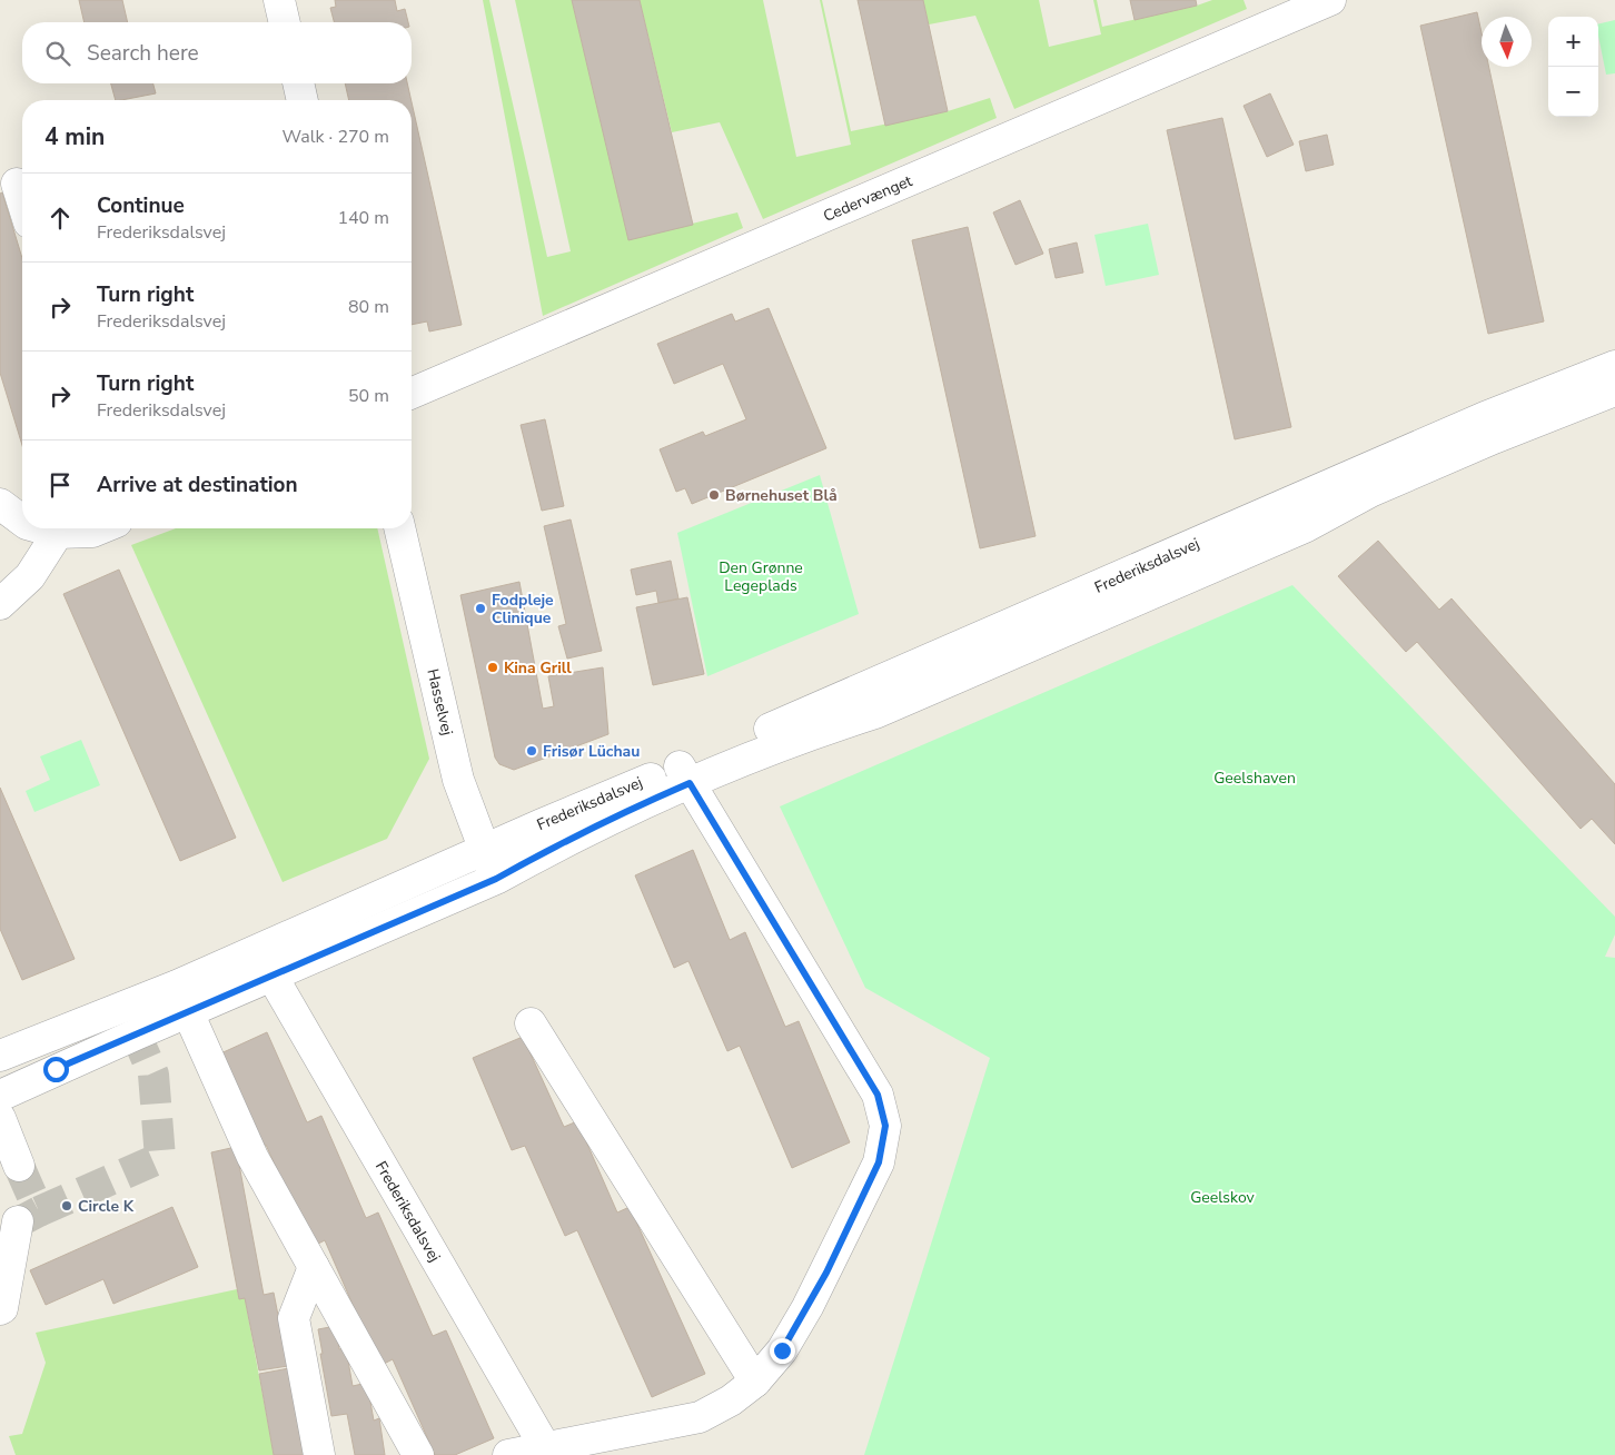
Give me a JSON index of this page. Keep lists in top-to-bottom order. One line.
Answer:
{"streets":{"street":["Cedervænget","Frederiksdalsvej","Hasselvej"]},"crossings":[["Frederiksdalsvej","Hasselvej"]],"parks":["Den Grønne Legeplads","Geelshaven","Geelskov"],"places":["Børnehuset Blå","Fodpleje Clinique","Kina Grill","Frisør Lüchau","Circle K"],"north":"bottom","page":{"map_buttons":["+","−"],"search":"Search here","heading":["4 min","Walk · 270 m"],"list":[["Continue","Frederiksdalsvej","140 m"],["Turn right","Frederiksdalsvej","80 m"],["Turn right","Frederiksdalsvej","50 m"],"Arrive at destination"]}}
